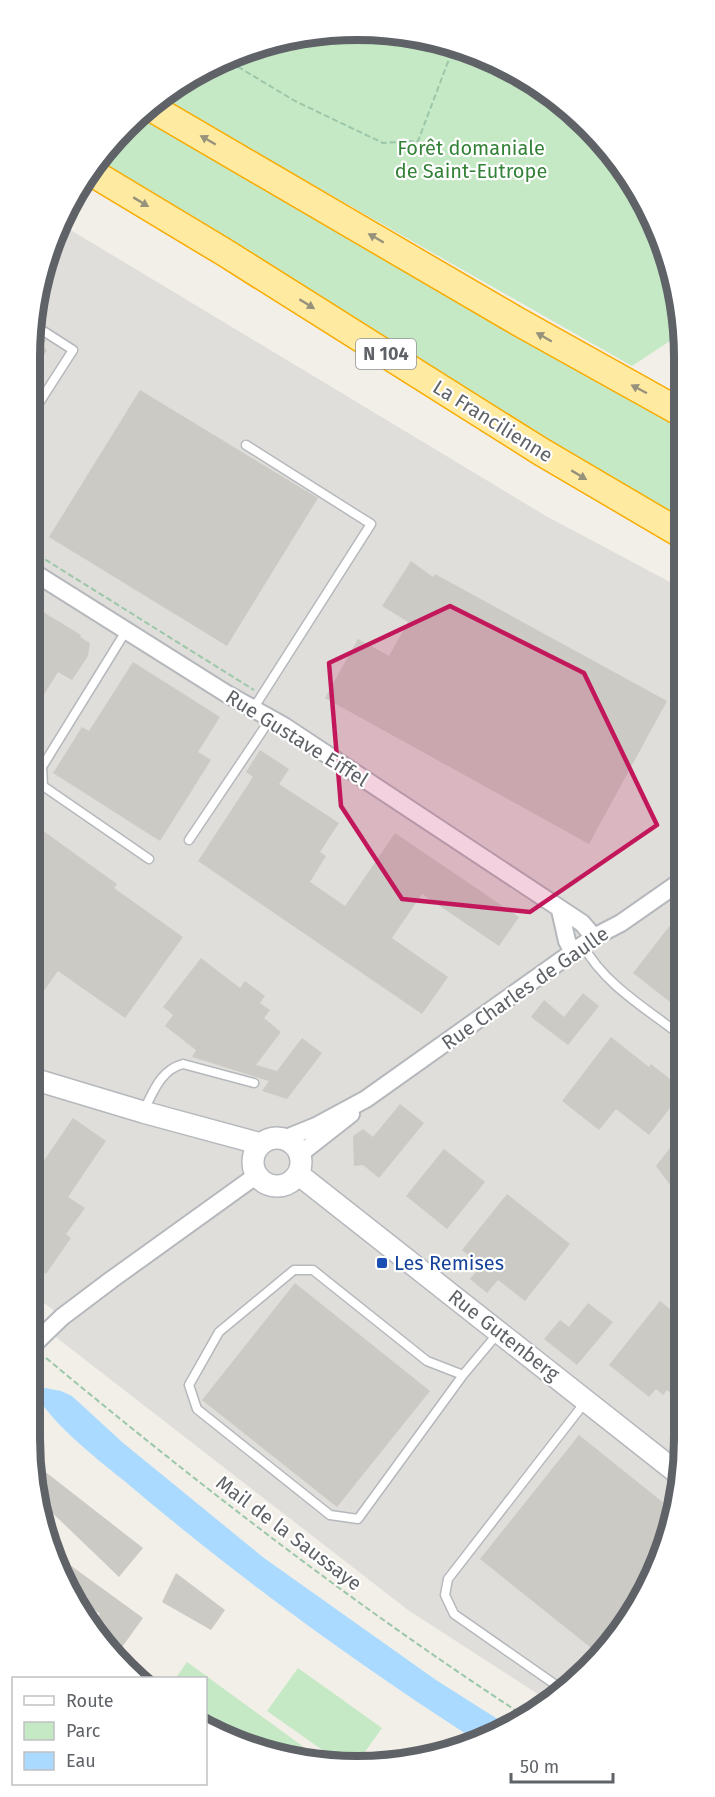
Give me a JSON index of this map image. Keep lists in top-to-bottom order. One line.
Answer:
{"streets":{"highway":["N 104","La Francilienne"],"street":["Rue Gustave Eiffel","Rue Charles de Gaulle","Rue Gutenberg"],"path":["Mail de la Saussaye"]},"crossings":[["Rue Gustave Eiffel","Rue Charles de Gaulle"],["Rue Charles de Gaulle","Rue Gutenberg"]],"parks":["Forêt domaniale de Saint-Eutrope"],"places":{"transit":["Les Remises"]},"legend":["Route","Parc","Eau"],"scale_bar":"50 m"}
